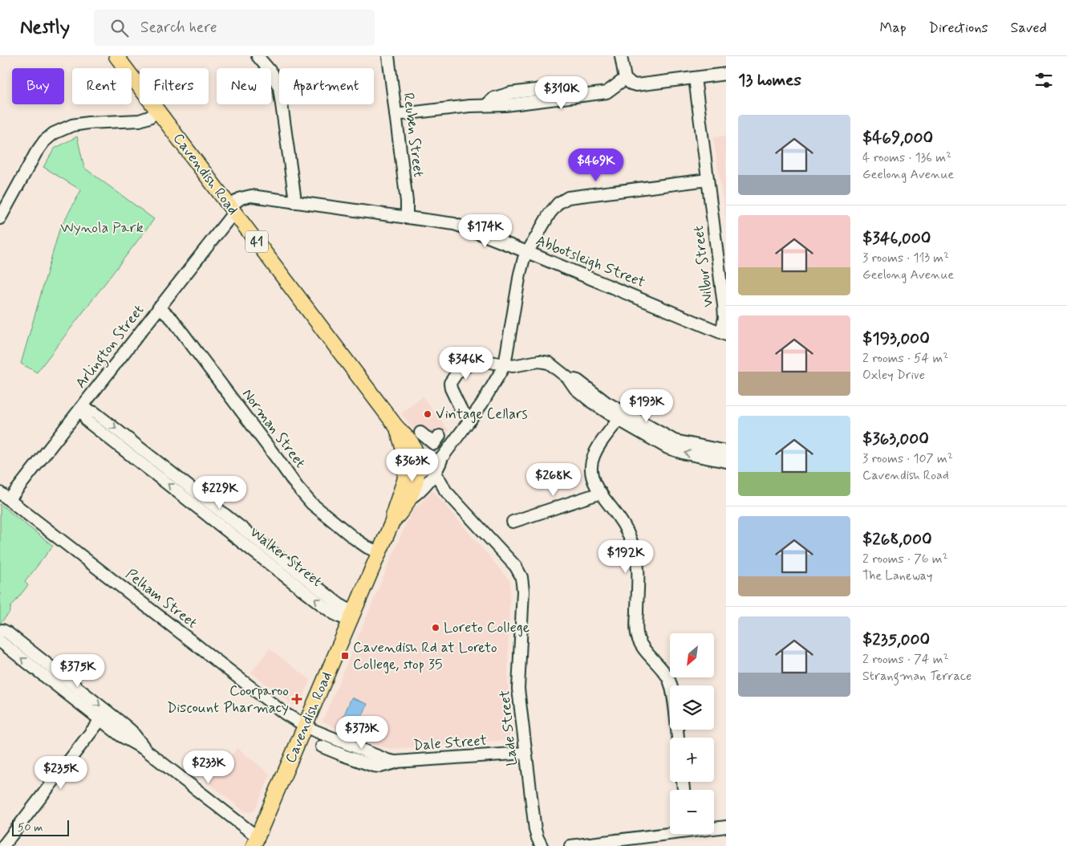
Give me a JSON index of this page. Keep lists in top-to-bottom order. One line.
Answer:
{"streets":{"main road":["Cavendish Road","41"],"street":["Reuben Street","Abbotsleigh Street","Wilbur Street","Arlington Street","Norman Street","Walker Street","Pelham Street","Lade Street","Dale Street"]},"crossings":[["Reuben Street","Abbotsleigh Street"],["Cavendish Road","Abbotsleigh Street"],["Cavendish Road","Arlington Street"],["Cavendish Road","Norman Street"],["Cavendish Road","Walker Street"],["Cavendish Road","Pelham Street"],["Cavendish Road","Lade Street"],["Cavendish Road","Dale Street"],["Abbotsleigh Street","Wilbur Street"],["Abbotsleigh Street","Arlington Street"],["Arlington Street","Norman Street"],["Arlington Street","Walker Street"],["Arlington Street","Pelham Street"],["Pelham Street","Dale Street"],["Lade Street","Dale Street"]],"parks":["Wynola Park"],"places":{"other":["Vintage Cellars","Loreto College"],"transit":["Cavendish Rd at Loreto College, stop 35"],"health":["Coorparoo Discount Pharmacy"]},"scale_bar":"50 m","north":"bottom left","page":{"header":"Nestly","search":"Search here","nav":["Map","Directions","Saved"],"heading":"13 homes","chip":["Buy","Rent","Filters","New","Apartment"],"price":["$310K","$469K","$174K","$346K","$193K","$363K","$268K","$229K","$192K","$375K","$373K","$233K","$235K"],"list":[{"name":"$469,000","note":"4 rooms · 136 m² · Geelong Avenue"},{"name":"$346,000","note":"3 rooms · 113 m² · Geelong Avenue"},{"name":"$193,000","note":"2 rooms · 54 m² · Oxley Drive"},{"name":"$363,000","note":"3 rooms · 107 m² · Cavendish Road"},{"name":"$268,000","note":"2 rooms · 76 m² · The Laneway"},{"name":"$235,000","note":"2 rooms · 74 m² · Strangman Terrace"}],"map_buttons":["+","−"],"scale":"50 m"}}
